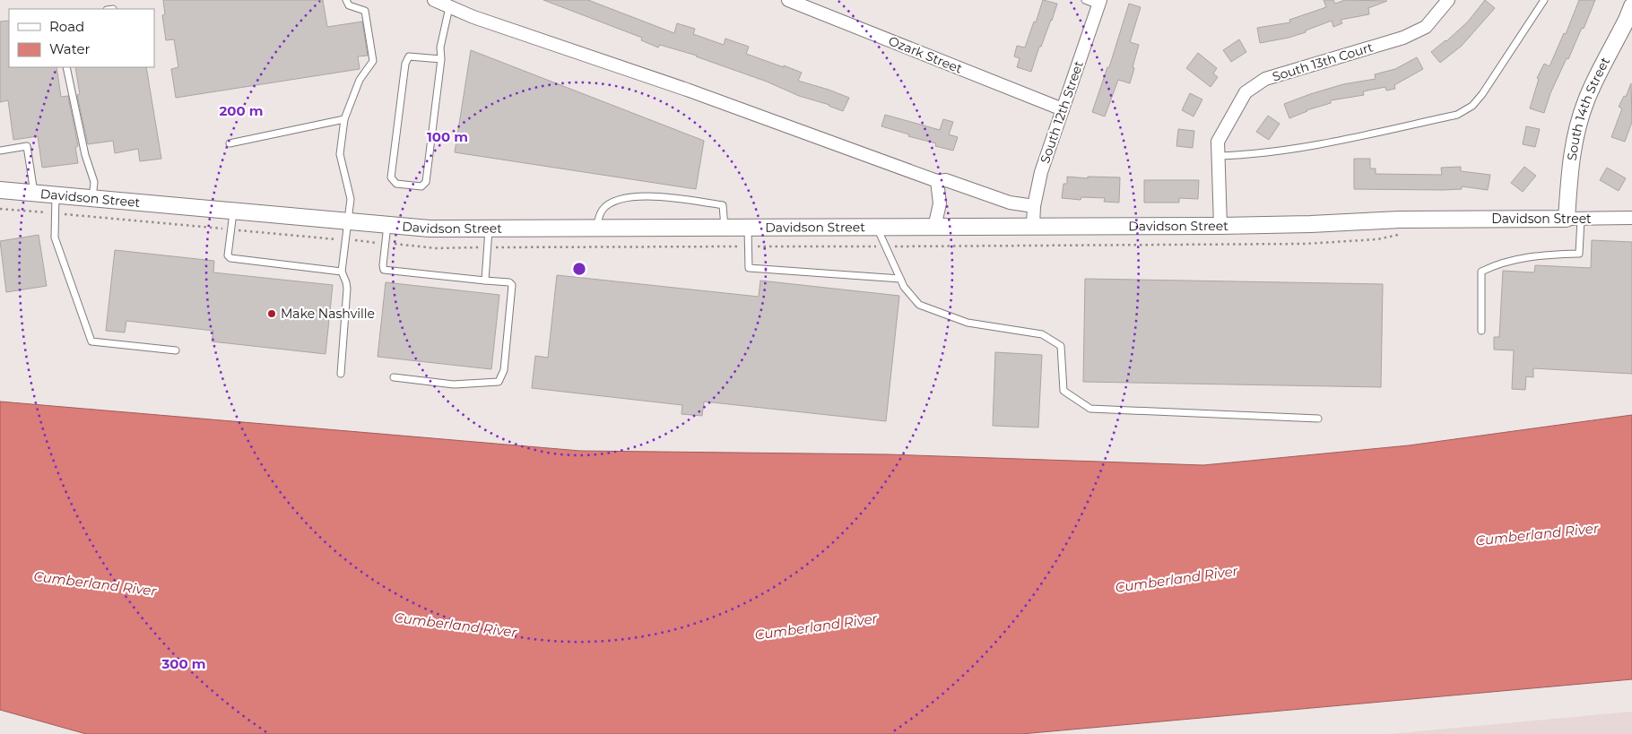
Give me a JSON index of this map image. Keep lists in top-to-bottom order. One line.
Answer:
{"streets":{"street":["Ozark Street","South 13th Court","South 14th Street","South 12th Street","Davidson Street"]},"crossings":[["Ozark Street","South 12th Street"],["South 13th Court","Davidson Street"],["South 14th Street","Davidson Street"],["South 12th Street","Davidson Street"]],"water":["Cumberland River"],"places":["Make Nashville"],"legend":["Road","Water"],"rings":["200 m","100 m","300 m"]}
